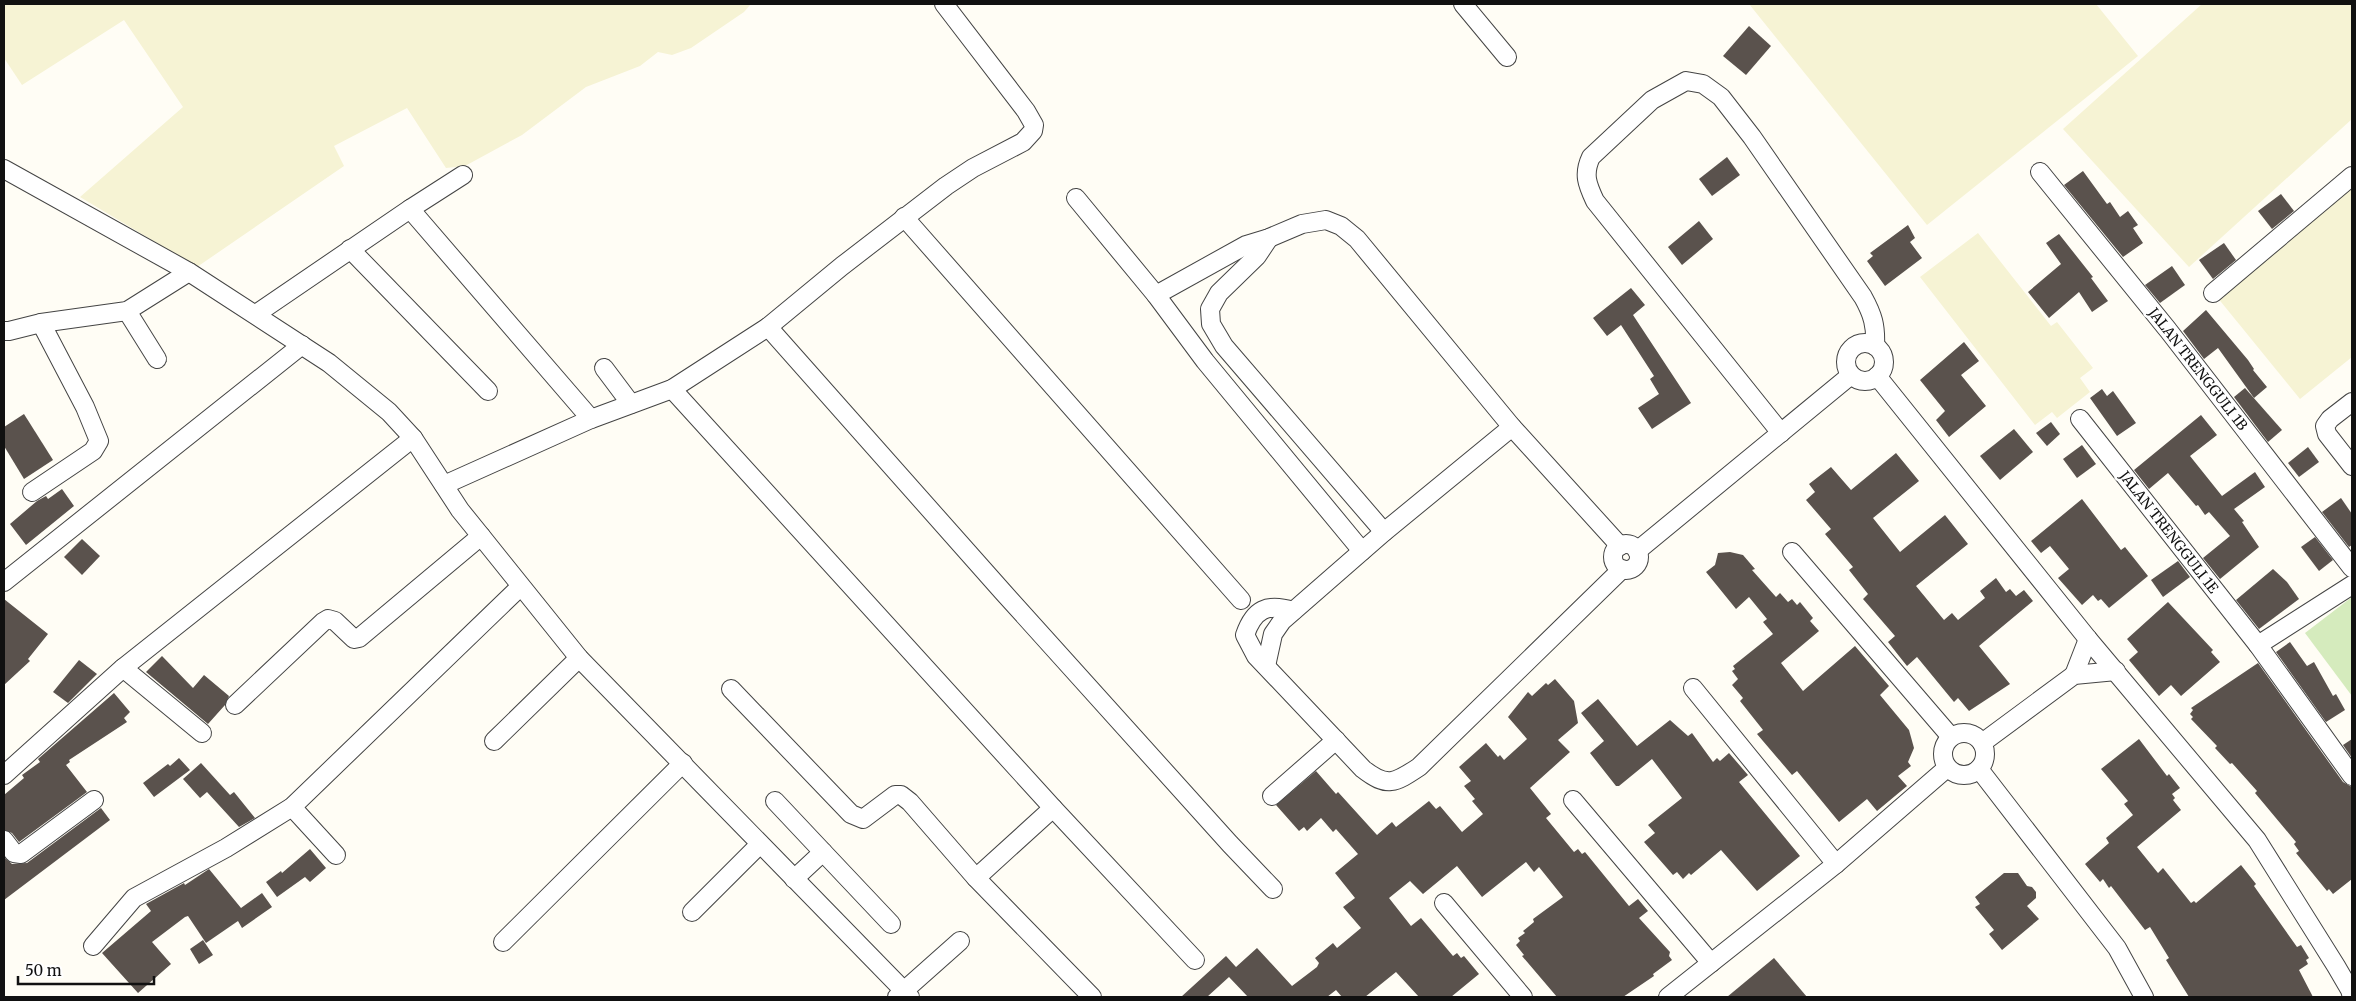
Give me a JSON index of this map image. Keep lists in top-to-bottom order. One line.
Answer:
{"streets":{"street":["JALAN TRENGGULI 1B","JALAN TRENGGULI 1E"]},"scale_bar":"50 m"}
